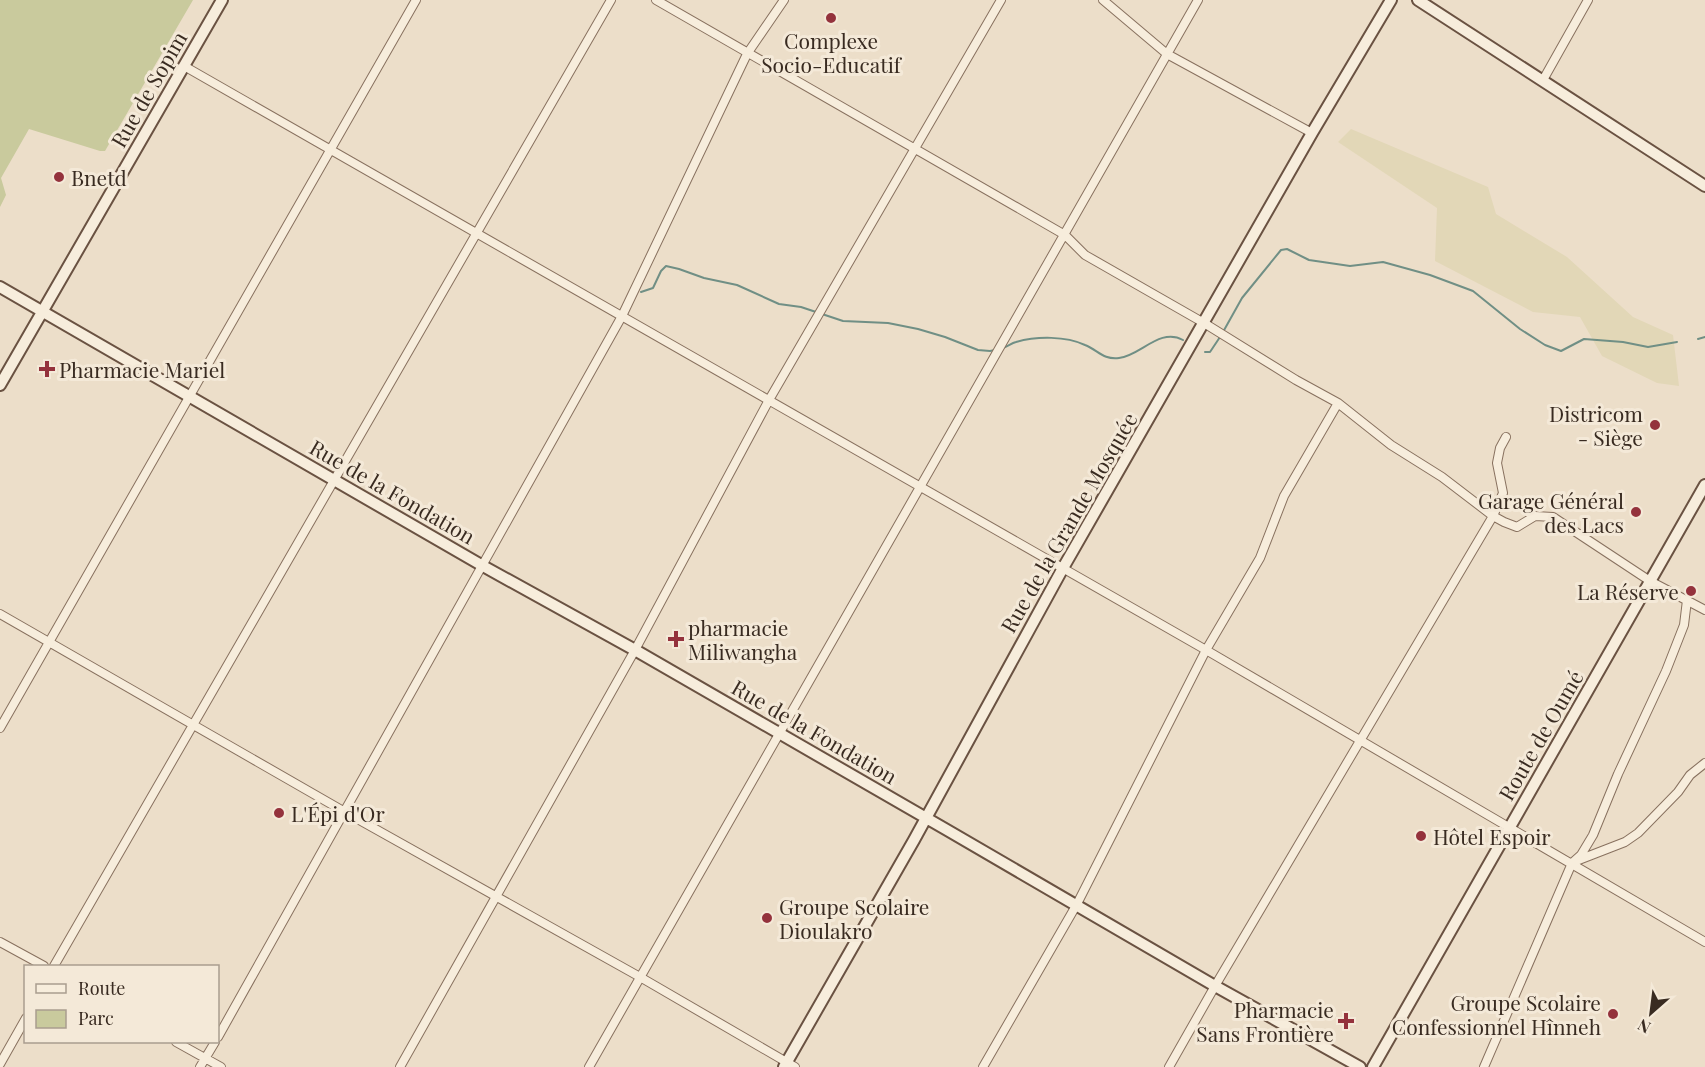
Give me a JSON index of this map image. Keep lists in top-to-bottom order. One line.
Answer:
{"streets":{"street":["Rue de Sopim","Rue de la Fondation","Rue de la Grande Mosquée","Route de Oumé"]},"crossings":[["Rue de Sopim","Rue de la Fondation"],["Rue de la Fondation","Rue de la Grande Mosquée"]],"places":{"other":["Complexe Socio-Educatif","Bnetd","Districom - Siège","Garage Général des Lacs","La Réserve","L'Épi d'Or","Hôtel Espoir","Groupe Scolaire Dioulakro","Groupe Scolaire Confessionnel Hînneh"],"health":["Pharmacie Mariel","pharmacie Miliwangha","Pharmacie Sans Frontière"]},"legend":["Route","Parc"],"north":"bottom left"}
